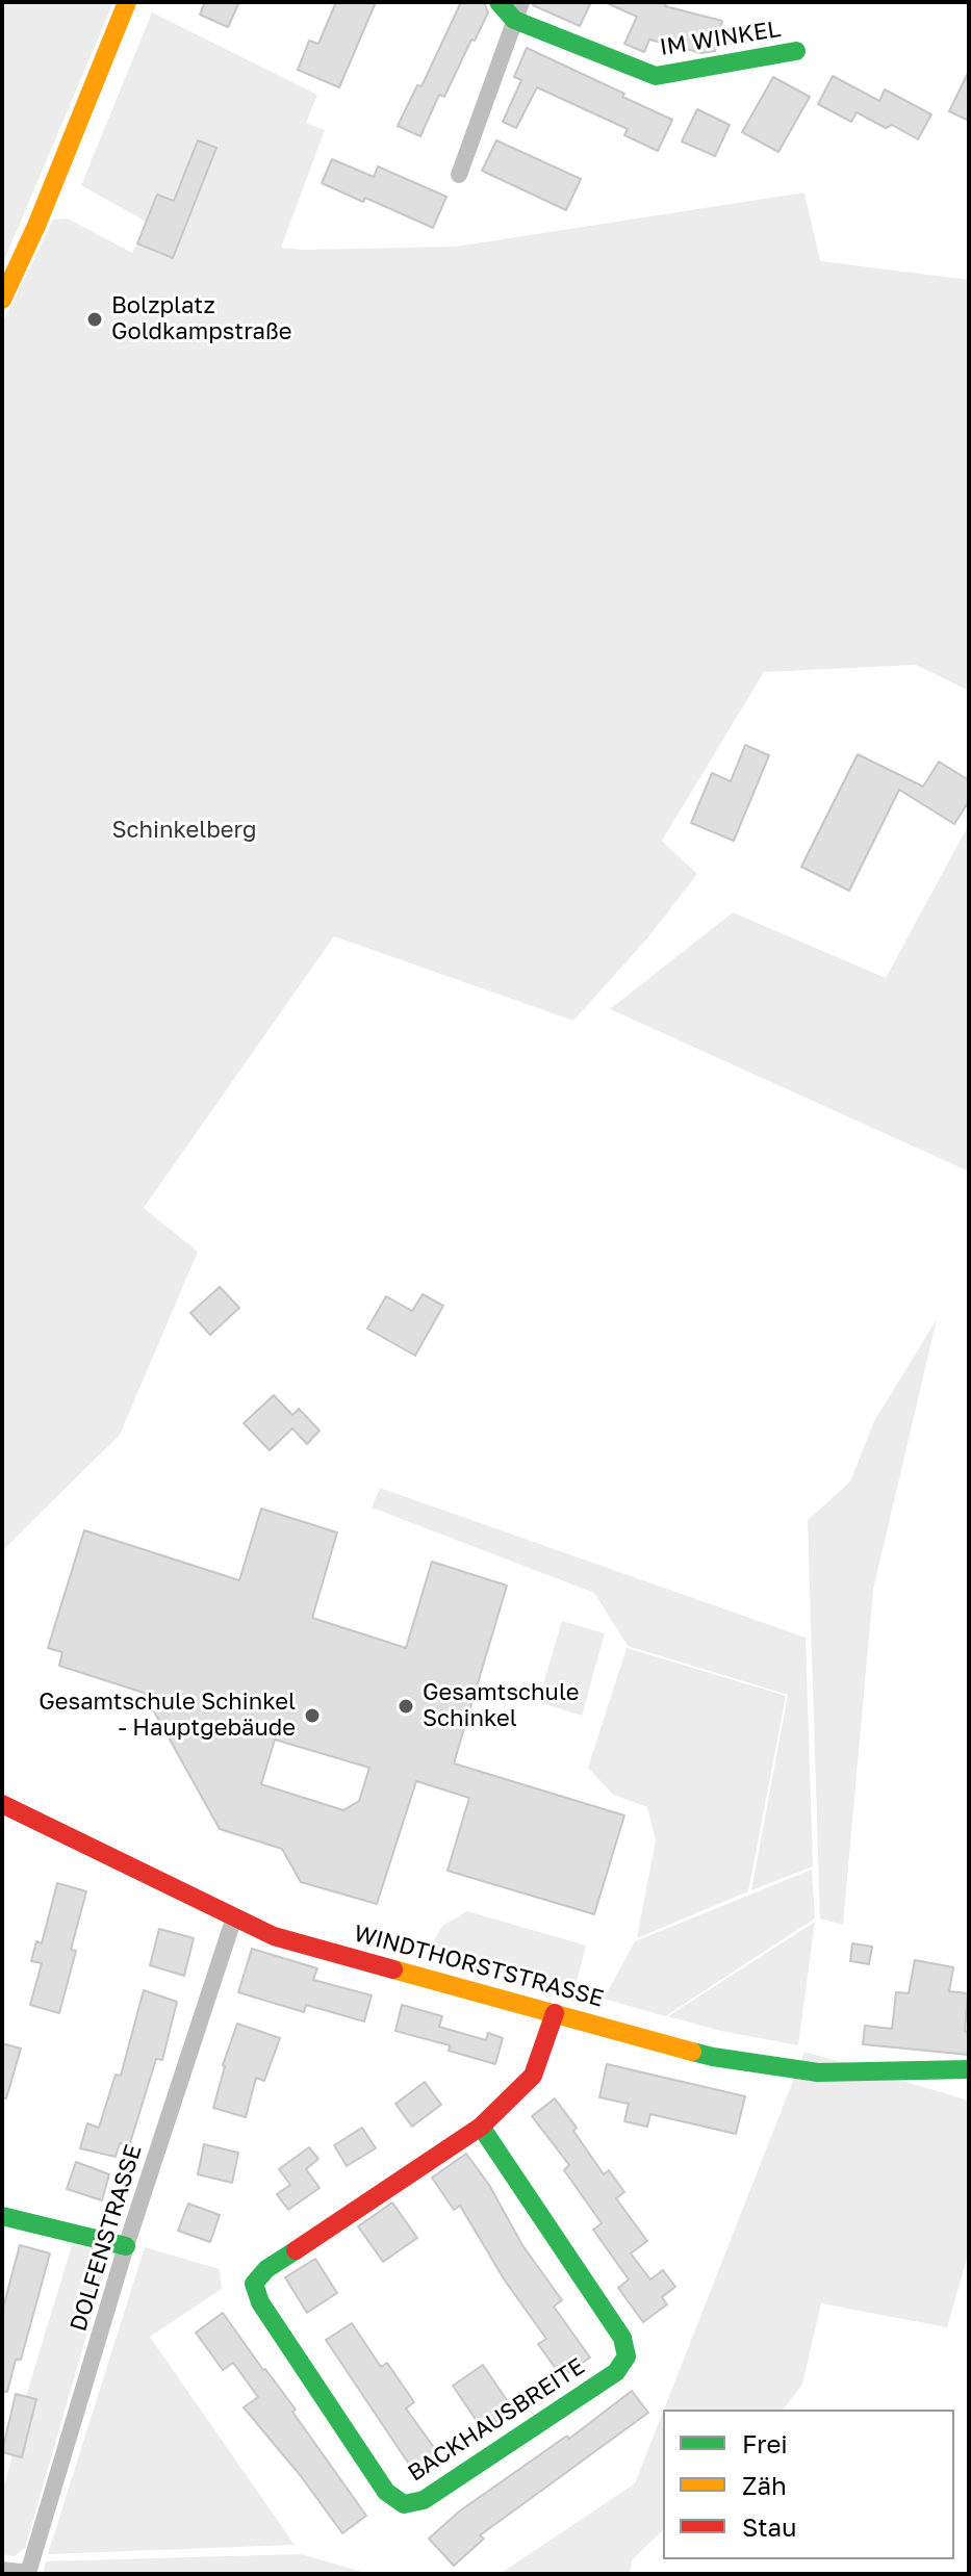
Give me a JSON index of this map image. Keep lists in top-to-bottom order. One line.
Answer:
{"streets":{"street":["IM WINKEL","WINDTHORSTSTRASSE","DOLFENSTRASSE","BACKHAUSBREITE"]},"crossings":[["WINDTHORSTSTRASSE","DOLFENSTRASSE"],["WINDTHORSTSTRASSE","BACKHAUSBREITE"]],"parks":["Schinkelberg"],"places":["Bolzplatz Goldkampstraße","Gesamtschule Schinkel","Gesamtschule Schinkel - Hauptgebäude"],"legend":["Frei","Zäh","Stau"]}
